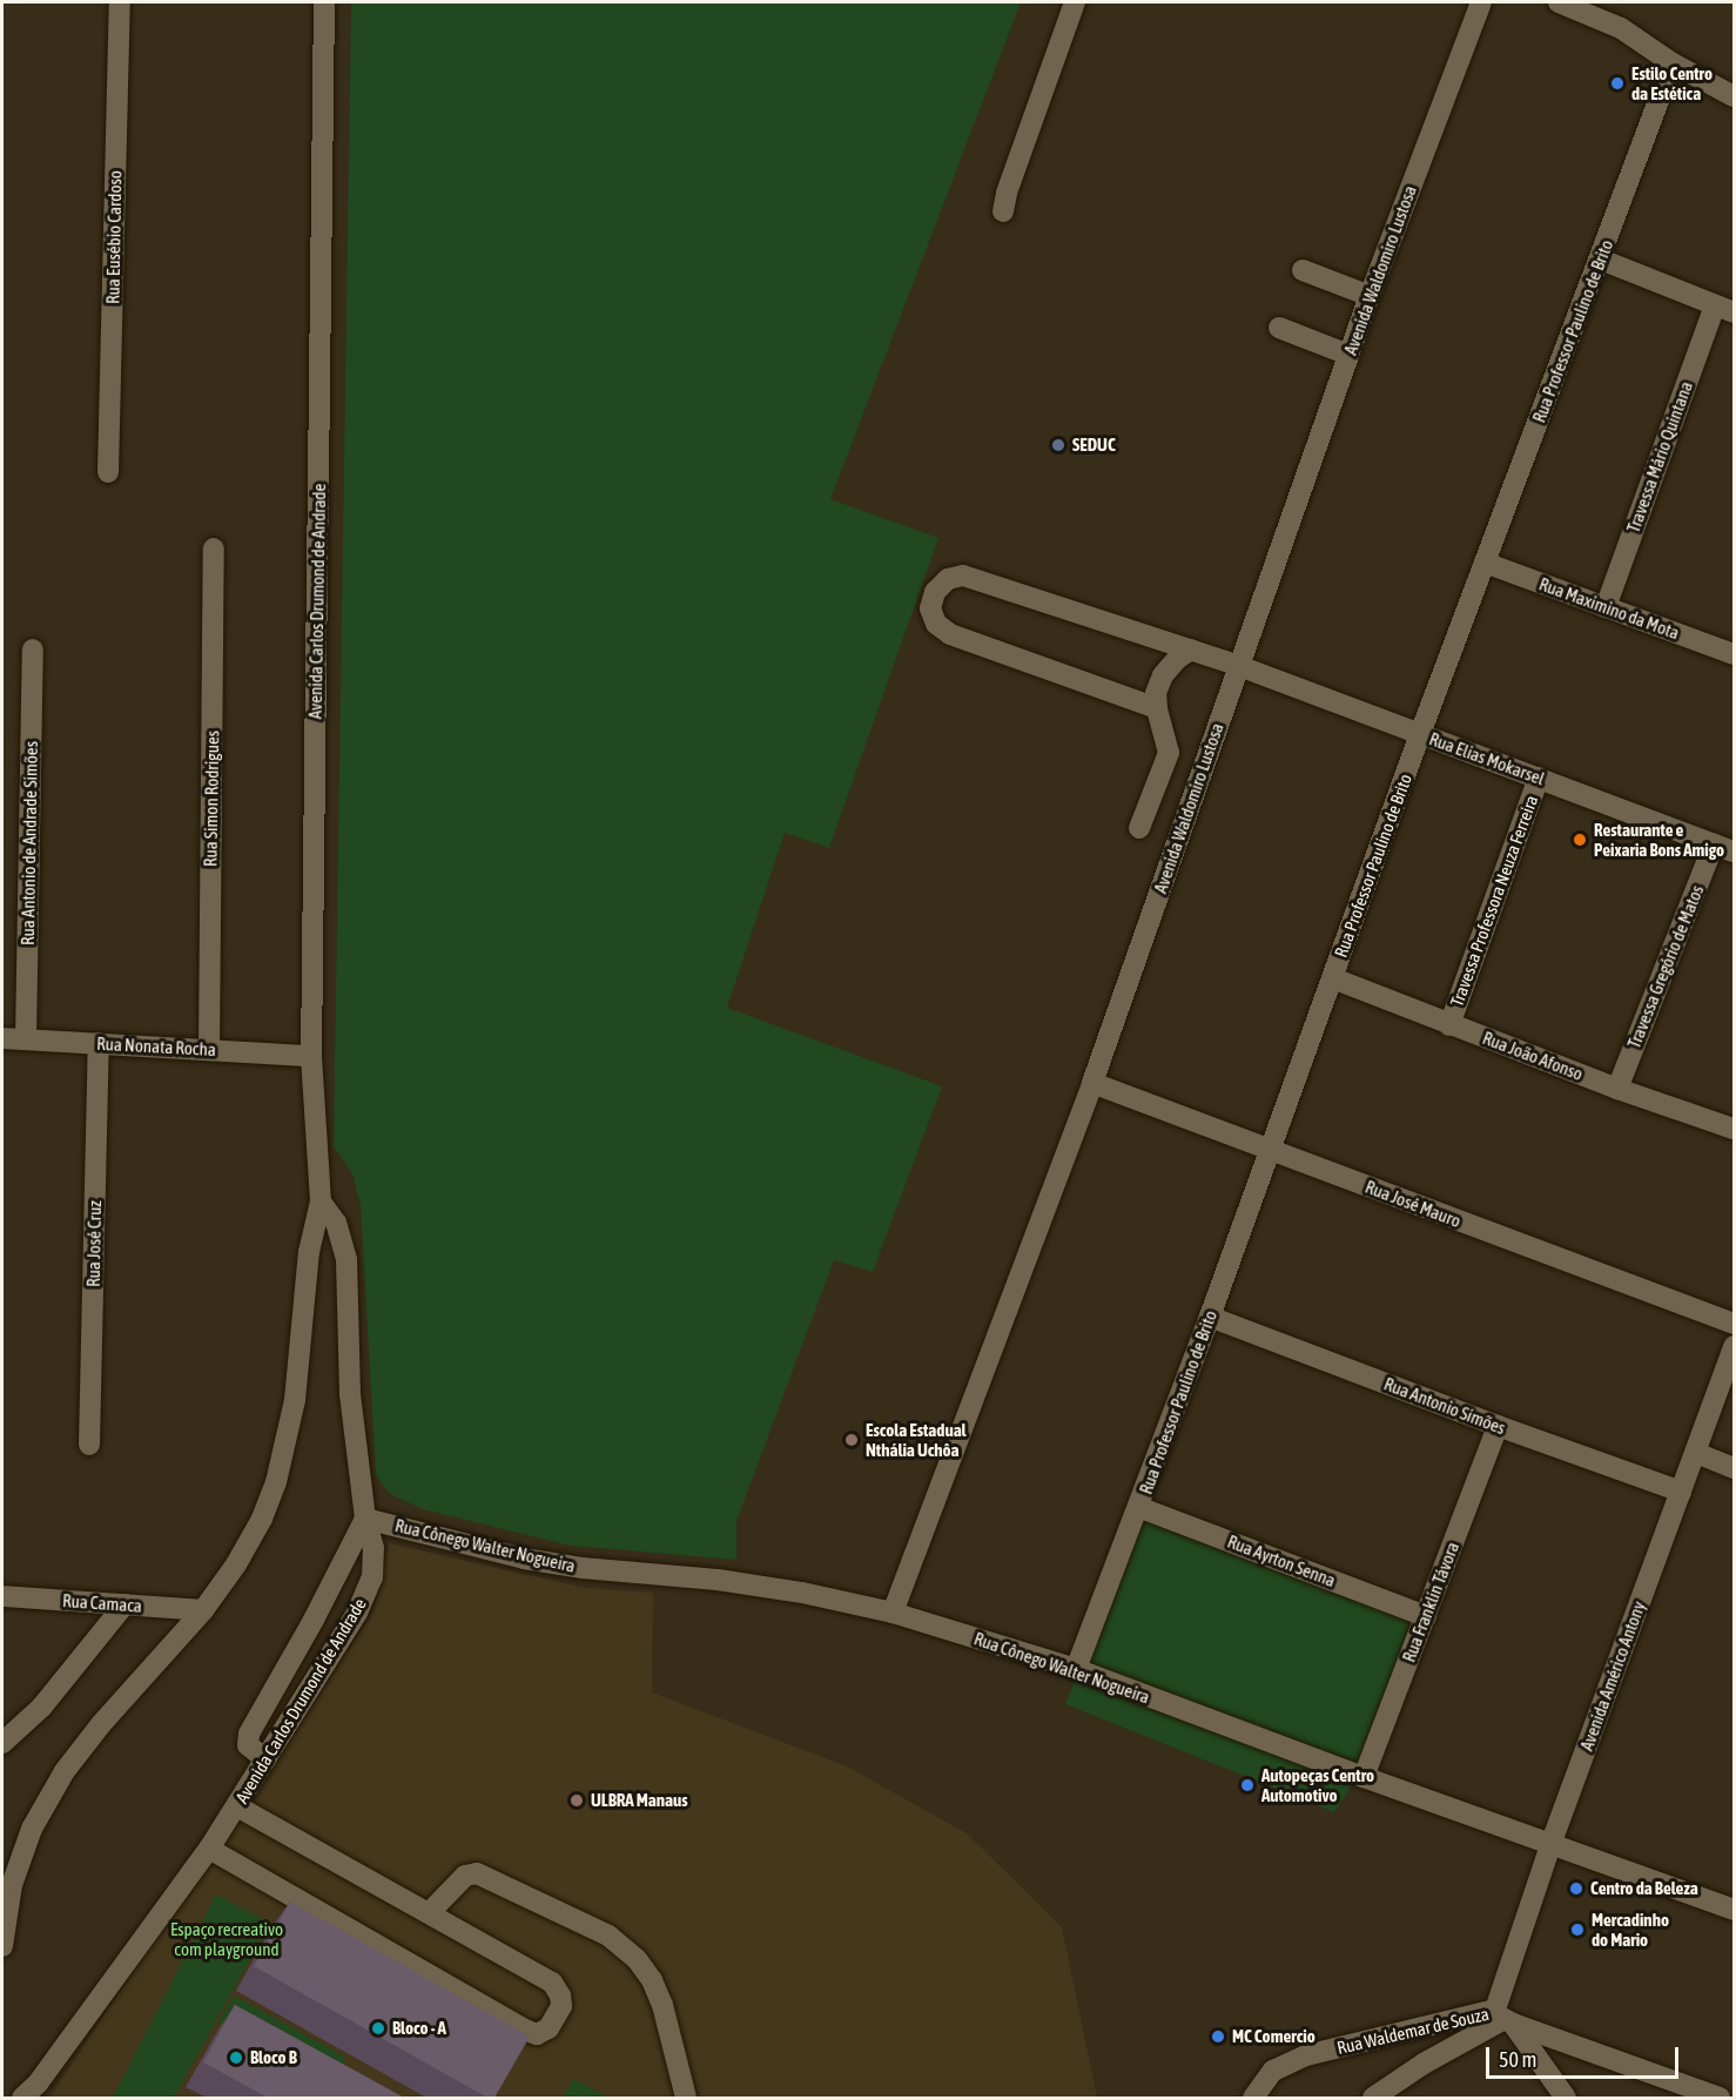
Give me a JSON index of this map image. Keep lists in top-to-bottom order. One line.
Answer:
{"streets":{"street":["Rua Eusébio Cardoso","Avenida Waldomiro Lustosa","Rua Professor Paulino de Brito","Travessa Mário Quintana","Avenida Carlos Drumond de Andrade","Rua Maximino da Mota","Rua Elias Mokarsel","Rua Simon Rodrigues","Rua Antonio de Andrade Simões","Travessa Professora Neuza Ferreira","Travessa Gregório de Matos","Rua Nonata Rocha","Rua João Afonso","Rua José Mauro","Rua José Cruz","Rua Antonio Simões","Rua Cônego Walter Nogueira","Rua Ayrton Senna","Rua Franklin Távora","Rua Camaca","Avenida Américo Antony","Rua Waldemar de Souza"]},"crossings":[["Avenida Waldomiro Lustosa","Rua Elias Mokarsel"],["Avenida Waldomiro Lustosa","Rua José Mauro"],["Avenida Waldomiro Lustosa","Rua Cônego Walter Nogueira"],["Rua Professor Paulino de Brito","Rua Maximino da Mota"],["Rua Professor Paulino de Brito","Rua Elias Mokarsel"],["Rua Professor Paulino de Brito","Rua João Afonso"],["Rua Professor Paulino de Brito","Rua José Mauro"],["Rua Professor Paulino de Brito","Rua Antonio Simões"],["Rua Professor Paulino de Brito","Rua Cônego Walter Nogueira"],["Rua Professor Paulino de Brito","Rua Ayrton Senna"],["Travessa Mário Quintana","Rua Maximino da Mota"],["Avenida Carlos Drumond de Andrade","Rua Nonata Rocha"],["Avenida Carlos Drumond de Andrade","Rua Cônego Walter Nogueira"],["Avenida Carlos Drumond de Andrade","Rua Camaca"],["Rua Elias Mokarsel","Travessa Professora Neuza Ferreira"],["Rua Elias Mokarsel","Travessa Gregório de Matos"],["Rua Simon Rodrigues","Rua Nonata Rocha"],["Rua Antonio de Andrade Simões","Rua Nonata Rocha"],["Travessa Professora Neuza Ferreira","Rua João Afonso"],["Travessa Gregório de Matos","Rua João Afonso"],["Rua Nonata Rocha","Rua José Cruz"],["Rua Antonio Simões","Rua Franklin Távora"],["Rua Antonio Simões","Avenida Américo Antony"],["Rua Cônego Walter Nogueira","Rua Franklin Távora"],["Rua Cônego Walter Nogueira","Avenida Américo Antony"],["Rua Ayrton Senna","Rua Franklin Távora"],["Avenida Américo Antony","Rua Waldemar de Souza"]],"parks":["Espaço recreativo com playground"],"places":["Estilo Centro da Estética","SEDUC","Restaurante e Peixaria Bons Amigo","Escola Estadual Nthália Uchôa","Autopeças Centro Automotivo","ULBRA Manaus","Centro da Beleza","Mercadinho do Mario","Bloco - A","MC Comercio","Bloco B"],"scale_bar":"50 m"}
